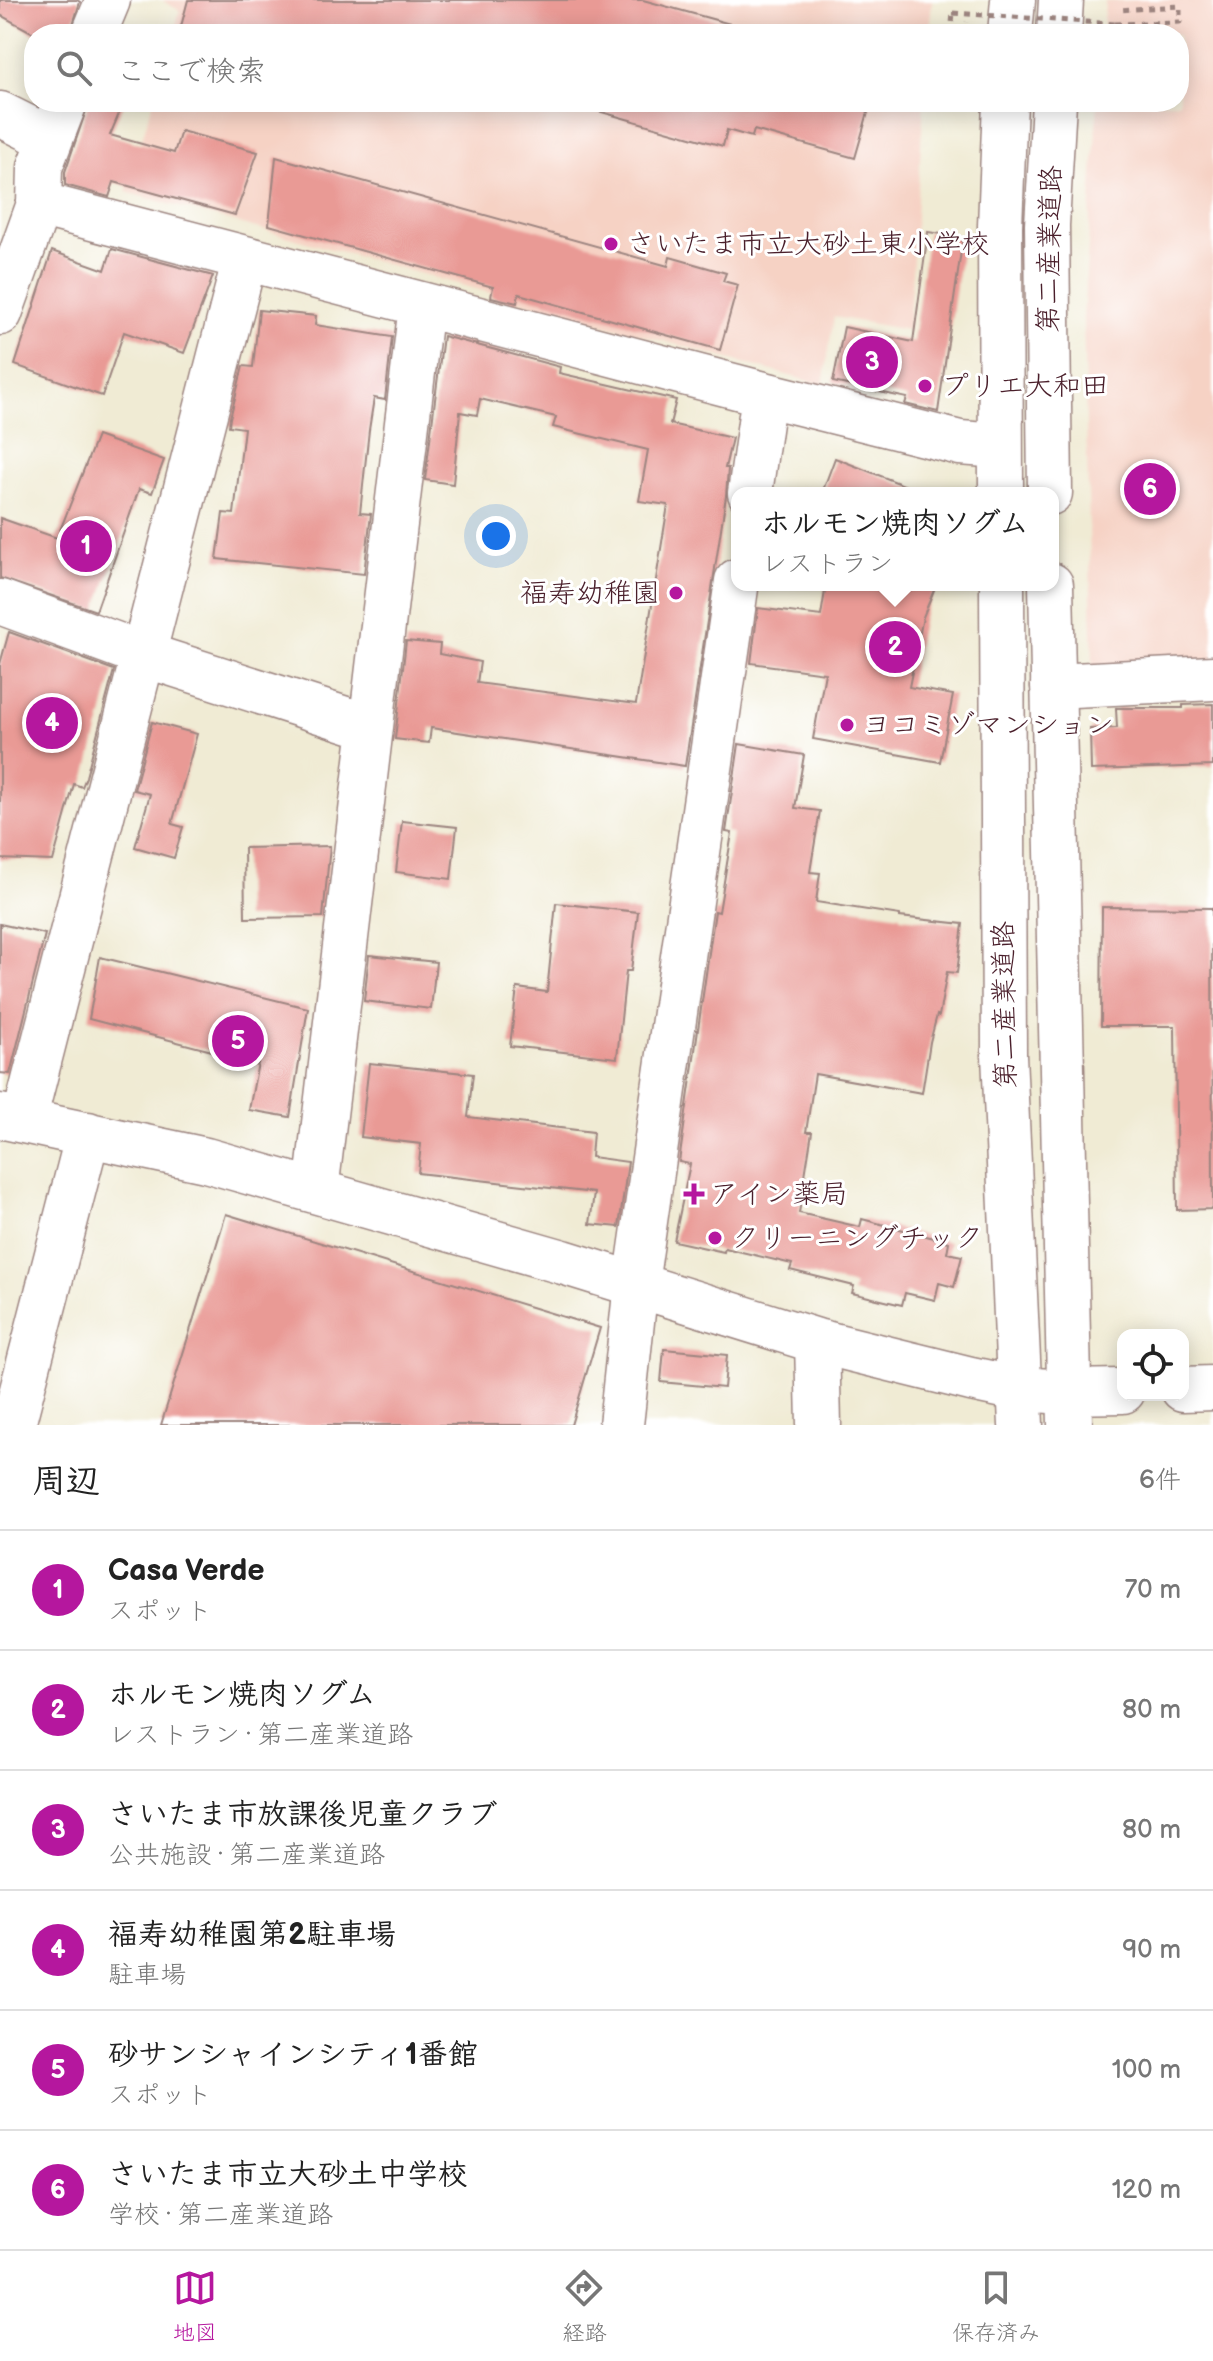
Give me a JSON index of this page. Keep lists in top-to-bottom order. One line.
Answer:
{"streets":{"street":["第二産業道路"]},"places":{"other":["さいたま市立大砂土東小学校","プリエ大和田","福寿幼稚園","ヨコミゾマンション","クリーニングチック"],"health":["アイン薬局"]},"page":{"search":"ここで検索","pins":["3","6","1","2","4","5"],"popup":["ホルモン焼肉ソグム","レストラン"],"heading":["周辺","6件"],"list":[{"mark":"1","name":"Casa Verde","note":"スポット","value":"70 m"},{"mark":"2","name":"ホルモン焼肉ソグム","note":"レストラン · 第二産業道路","value":"80 m"},{"mark":"3","name":"さいたま市放課後児童クラブ","note":"公共施設 · 第二産業道路","value":"80 m"},{"mark":"4","name":"福寿幼稚園第2駐車場","note":"駐車場","value":"90 m"},{"mark":"5","name":"砂サンシャインシティ1番館","note":"スポット","value":"100 m"},{"mark":"6","name":"さいたま市立大砂土中学校","note":"学校 · 第二産業道路","value":"120 m"}],"nav":["地図","経路","保存済み"]}}
